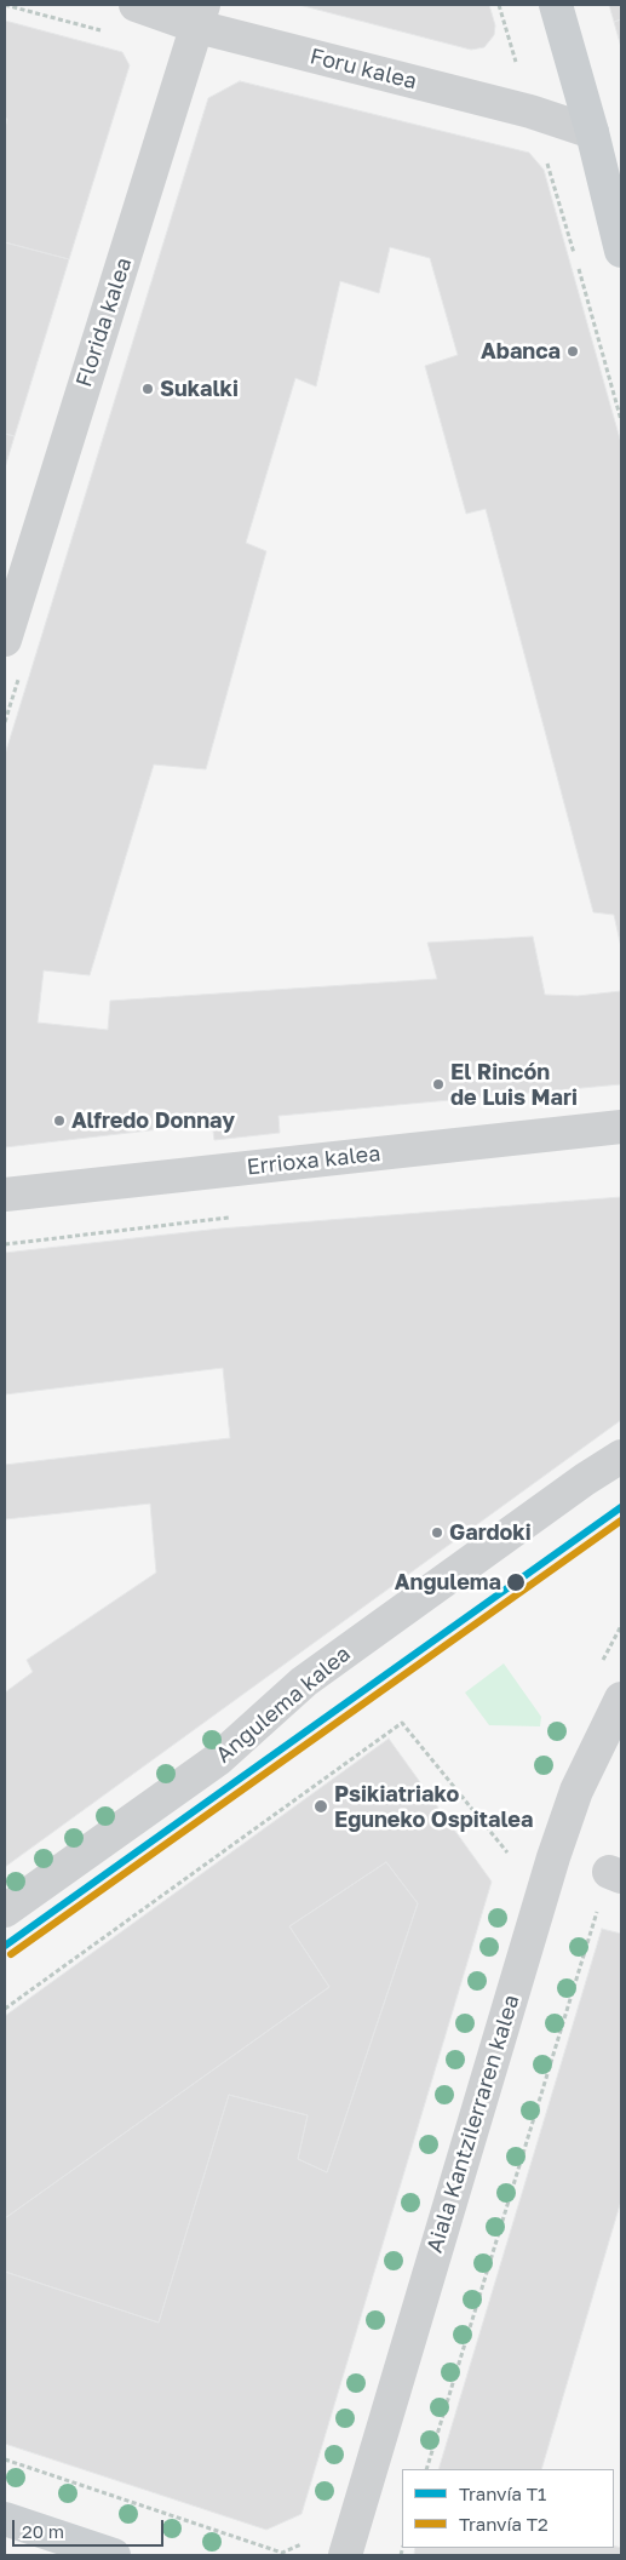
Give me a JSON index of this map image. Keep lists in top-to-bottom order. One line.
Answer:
{"streets":{"street":["Foru kalea","Florida kalea","Errioxa kalea","Angulema kalea","Aiala Kantzilerraren kalea"]},"crossings":[["Foru kalea","Florida kalea"]],"places":["Abanca","Sukalki","El Rincón de Luis Mari","Alfredo Donnay","Gardoki","Angulema","Psikiatriako Eguneko Ospitalea"],"lines":["tram line T1","tram line T2"],"legend":["Tranvía T1","Tranvía T2"],"scale_bar":"20 m"}
